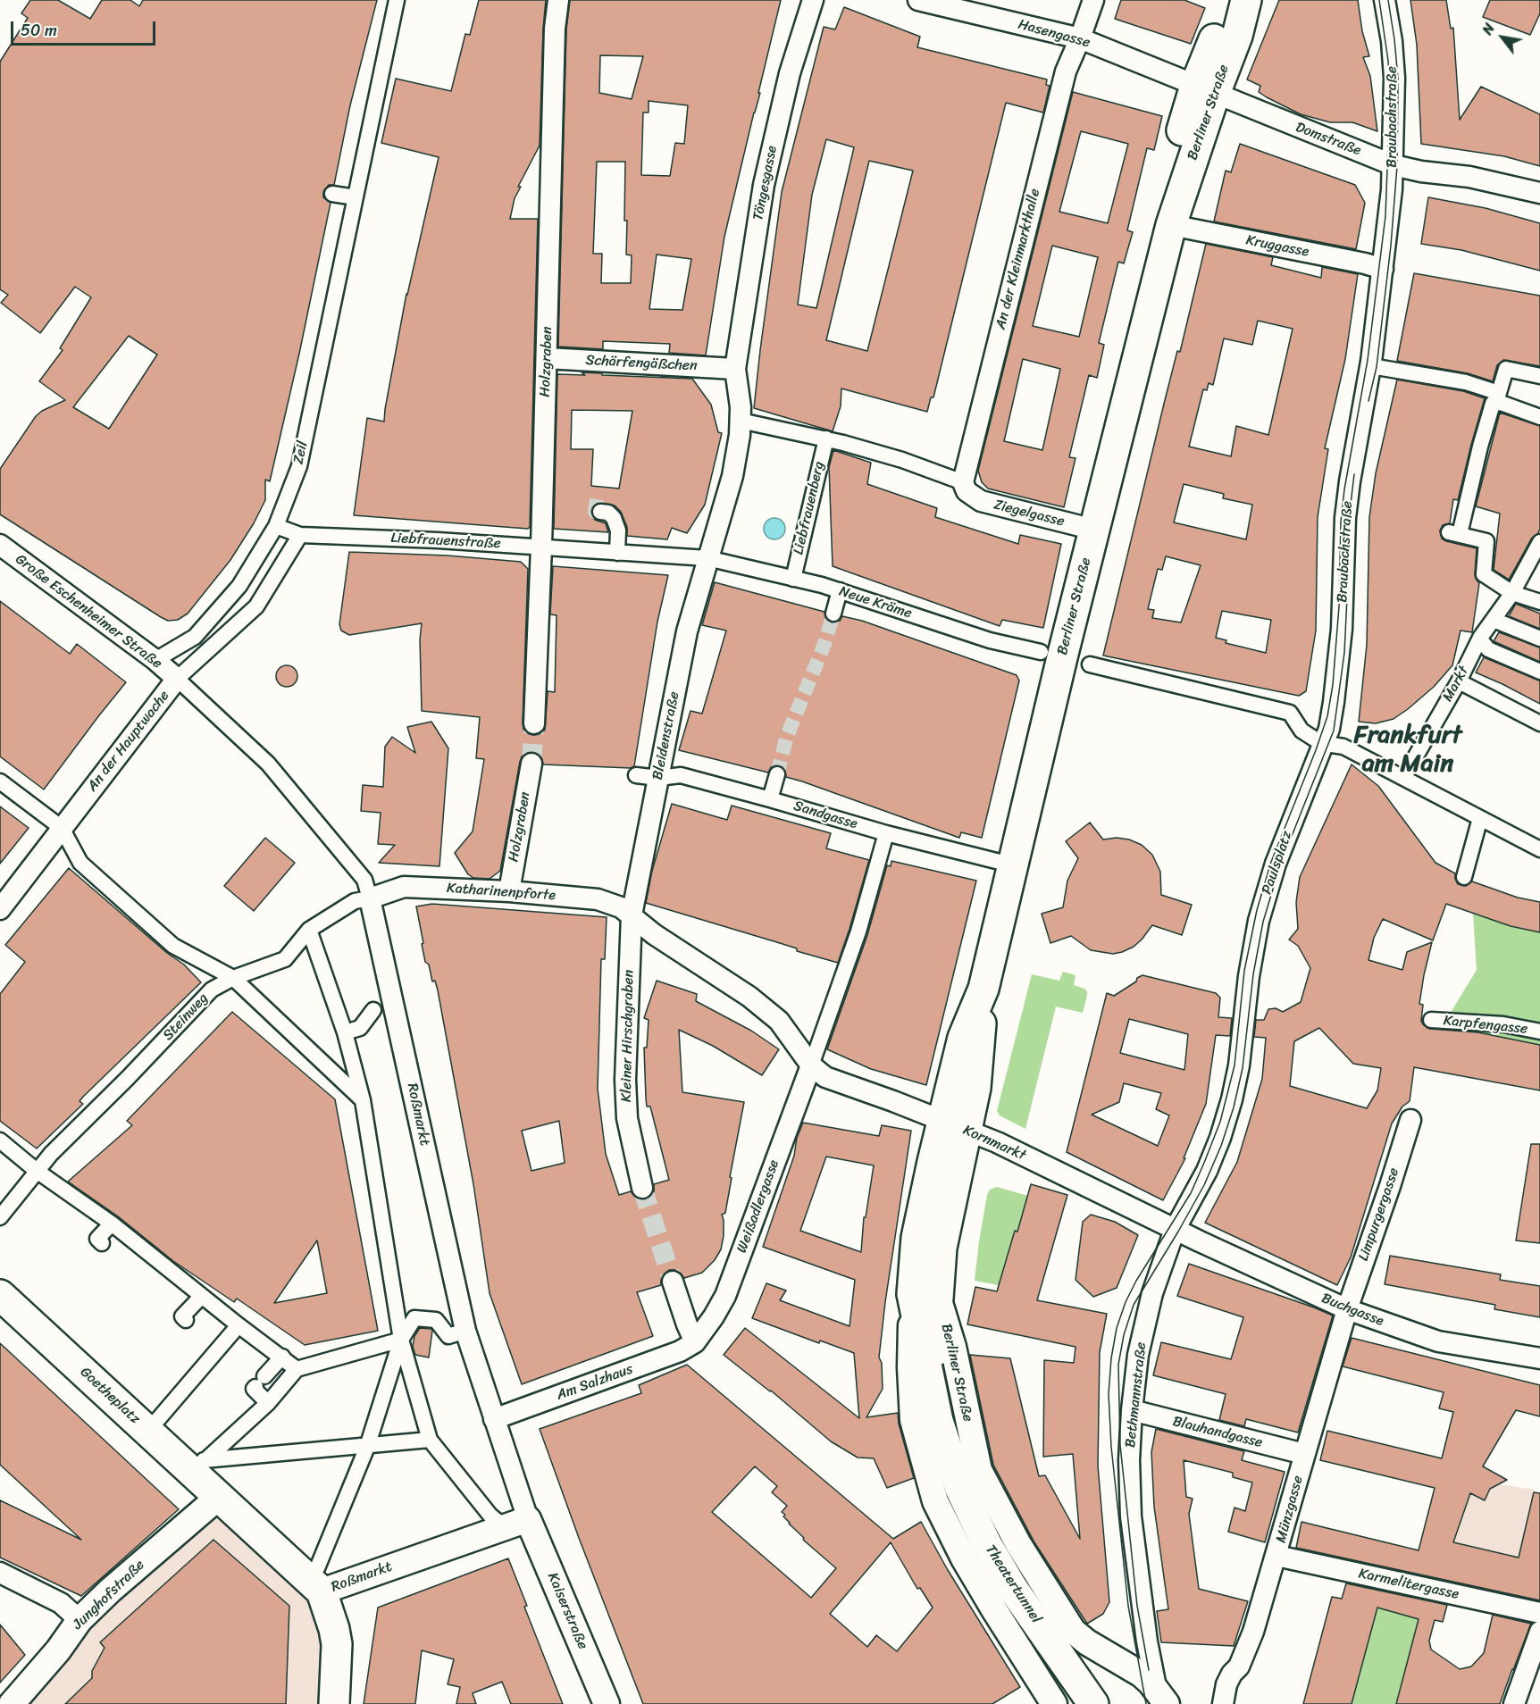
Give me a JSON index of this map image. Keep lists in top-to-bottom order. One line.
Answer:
{"streets":{"main road":["Berliner Straße","Roßmarkt","Goetheplatz","Theatertunnel"],"street":["Hasengasse","Braubachstraße","Domstraße","Töngesgasse","Kruggasse","An der Kleinmarkthalle","Holzgraben","Schärfengäßchen","Zeil","Liebfrauenberg","Ziegelgasse","Liebfrauenstraße","Neue Kräme","Große Eschenheimer Straße","Markt","Bleidenstraße","An der Hauptwache","Sandgasse","Paulsplatz","Katharinenpforte","Steinweg","Karpfengasse","Kleiner Hirschgraben","Kornmarkt","Weißadlergasse","Limpurgergasse","Buchgasse","Am Salzhaus","Bethmannstraße","Blauhandgasse","Münzgasse","Karmelitergasse","Junghofstraße","Kaiserstraße"]},"crossings":[["Hasengasse","Berliner Straße"],["Hasengasse","Domstraße"],["Hasengasse","An der Kleinmarkthalle"],["Berliner Straße","Domstraße"],["Berliner Straße","Kruggasse"],["Berliner Straße","Ziegelgasse"],["Berliner Straße","Sandgasse"],["Berliner Straße","Kornmarkt"],["Berliner Straße","Bethmannstraße"],["Berliner Straße","Theatertunnel"],["Braubachstraße","Domstraße"],["Braubachstraße","Kruggasse"],["Braubachstraße","Paulsplatz"],["Töngesgasse","Schärfengäßchen"],["An der Kleinmarkthalle","Ziegelgasse"],["Holzgraben","Schärfengäßchen"],["Holzgraben","Liebfrauenstraße"],["Holzgraben","Katharinenpforte"],["Zeil","Liebfrauenstraße"],["Zeil","Große Eschenheimer Straße"],["Liebfrauenberg","Neue Kräme"],["Liebfrauenstraße","Neue Kräme"],["Liebfrauenstraße","Bleidenstraße"],["Neue Kräme","Bleidenstraße"],["Große Eschenheimer Straße","An der Hauptwache"],["Bleidenstraße","Sandgasse"],["Bleidenstraße","Katharinenpforte"],["Bleidenstraße","Kleiner Hirschgraben"],["Bleidenstraße","Kornmarkt"],["An der Hauptwache","Katharinenpforte"],["An der Hauptwache","Steinweg"],["An der Hauptwache","Roßmarkt"],["Paulsplatz","Bethmannstraße"],["Katharinenpforte","Steinweg"],["Katharinenpforte","Kleiner Hirschgraben"],["Katharinenpforte","Roßmarkt"],["Katharinenpforte","Kornmarkt"],["Steinweg","Roßmarkt"],["Kleiner Hirschgraben","Kornmarkt"],["Roßmarkt","Am Salzhaus"],["Roßmarkt","Goetheplatz"],["Roßmarkt","Junghofstraße"],["Roßmarkt","Kaiserstraße"],["Kornmarkt","Weißadlergasse"],["Kornmarkt","Buchgasse"],["Kornmarkt","Bethmannstraße"],["Weißadlergasse","Am Salzhaus"],["Limpurgergasse","Buchgasse"],["Limpurgergasse","Münzgasse"],["Buchgasse","Bethmannstraße"],["Buchgasse","Münzgasse"],["Bethmannstraße","Blauhandgasse"],["Goetheplatz","Junghofstraße"],["Blauhandgasse","Münzgasse"],["Münzgasse","Karmelitergasse"]],"districts":["Frankfurt am Main"],"scale_bar":"50 m","north":"top left"}
